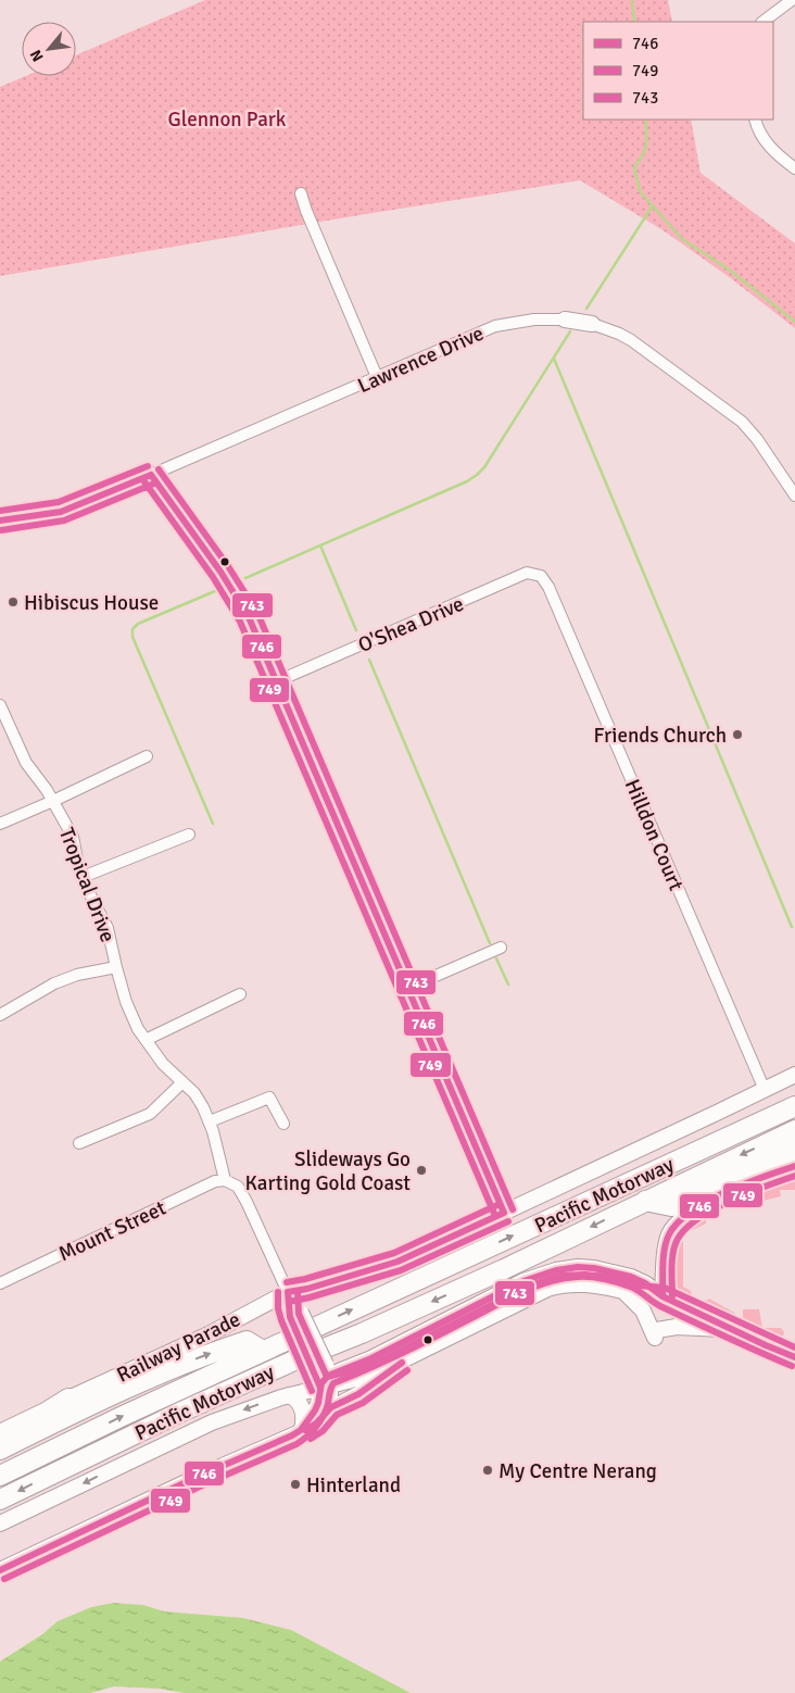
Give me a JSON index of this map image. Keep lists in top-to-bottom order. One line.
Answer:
{"streets":{"highway":["Pacific Motorway"],"main road":["Lawrence Drive","Railway Parade"],"street":["O'Shea Drive","Hilldon Court","Tropical Drive","Mount Street"]},"crossings":[["O'Shea Drive","Hilldon Court"],["Hilldon Court","Railway Parade"],["Tropical Drive","Mount Street"]],"parks":["Glennon Park"],"places":["Hibiscus House","Friends Church","Slideways Go Karting Gold Coast","My Centre Nerang","Hinterland"],"lines":["transit line 743","transit line 746","transit line 749"],"legend":["746","749","743"],"north":"bottom left"}
